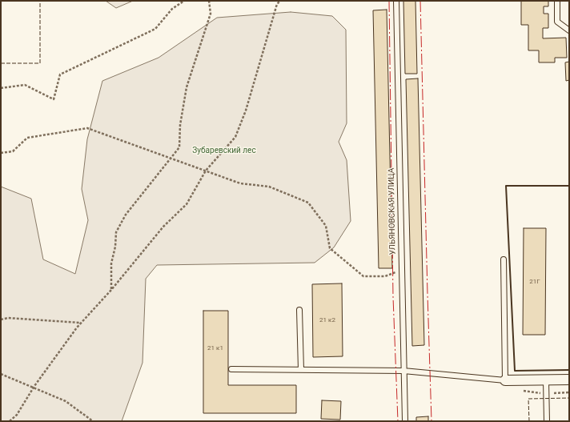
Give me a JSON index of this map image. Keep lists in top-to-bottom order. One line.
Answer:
{"streets":{"lane":["УЛЬЯНОВСКАЯ УЛИЦА"]},"parks":["Зубаревский лес"],"house_numbers":["21Г","21 к2","21 к1"]}
